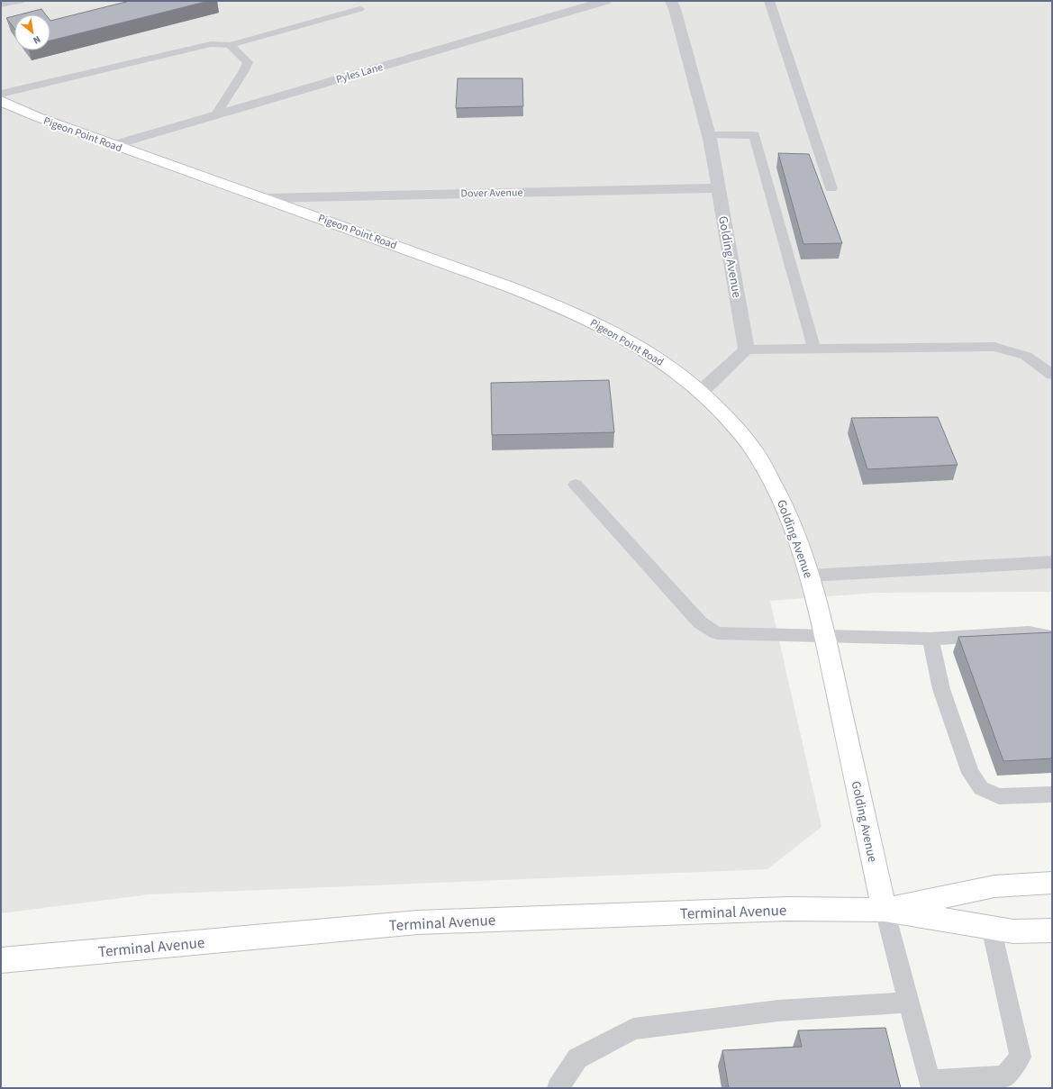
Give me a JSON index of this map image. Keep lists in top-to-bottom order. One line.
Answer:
{"streets":{"street":["Pyles Lane","Pigeon Point Road","Dover Avenue","Golding Avenue","Terminal Avenue"]},"crossings":[["Pyles Lane","Pigeon Point Road"],["Pigeon Point Road","Dover Avenue"],["Pigeon Point Road","Golding Avenue"],["Dover Avenue","Golding Avenue"],["Golding Avenue","Terminal Avenue"]],"north":"bottom right"}
